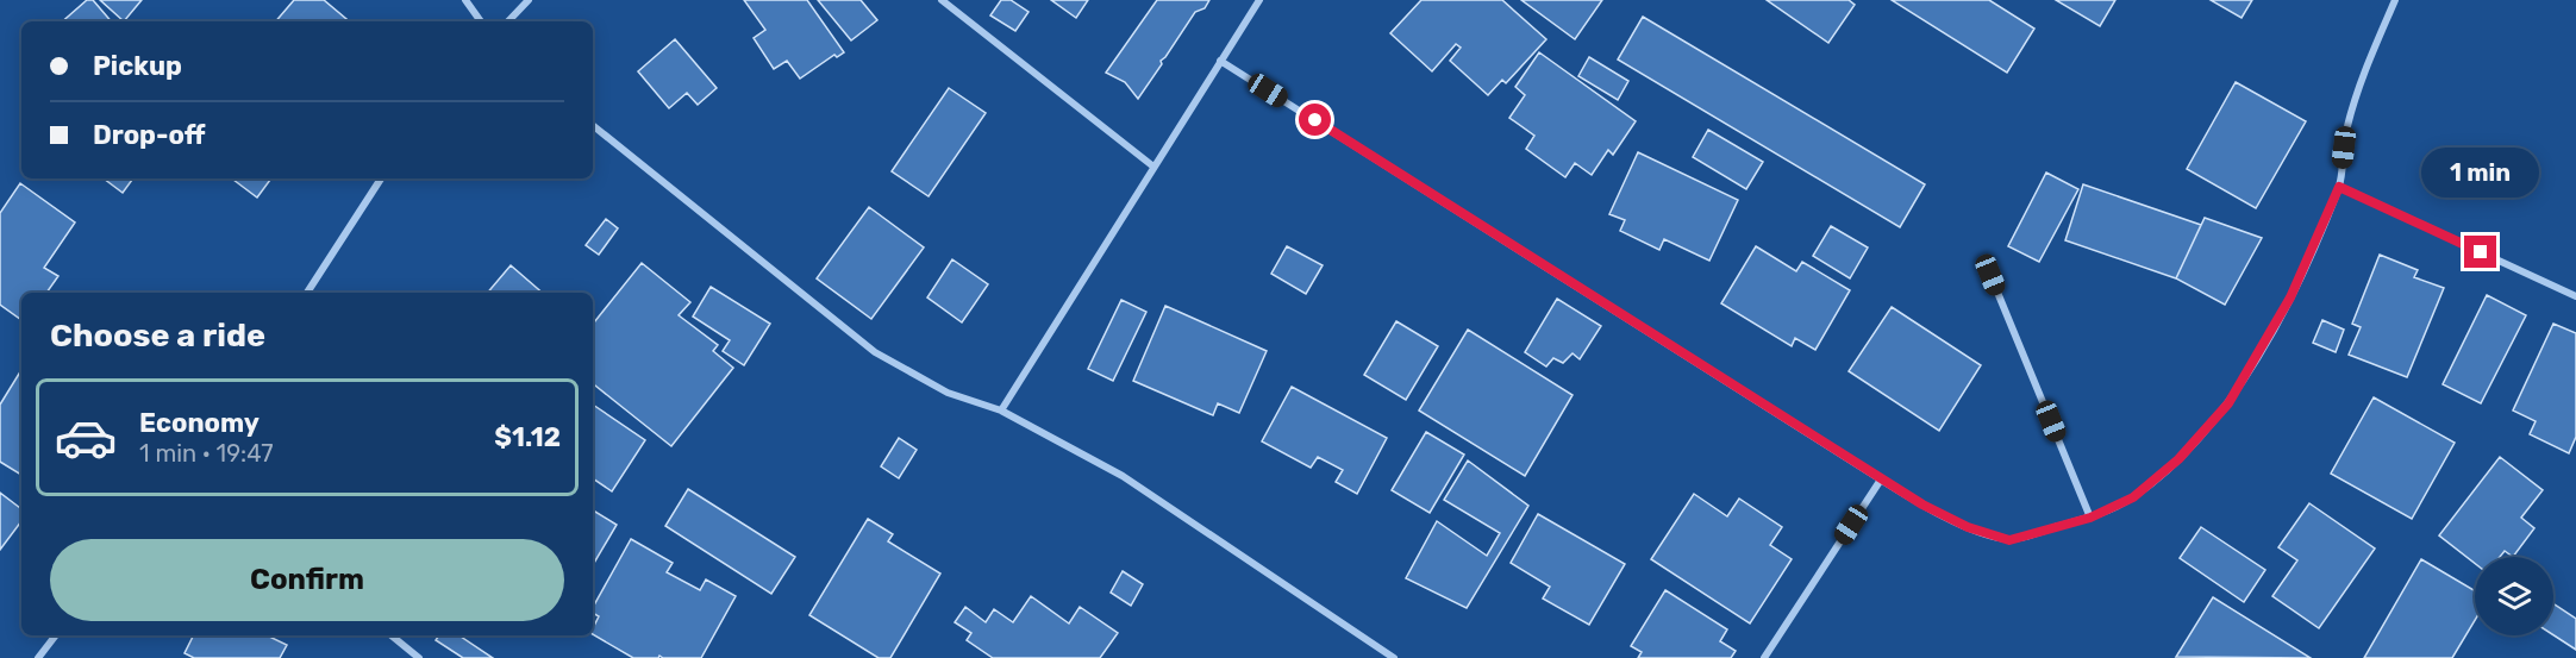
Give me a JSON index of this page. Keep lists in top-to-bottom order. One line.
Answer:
{"page":{"banner":["Pickup","Drop-off"],"bubble":"1 min","heading":"Choose a ride","list":[{"name":"Economy","note":"1 min · 19:47","value":"$1.12"}],"buttons":"Confirm"}}
